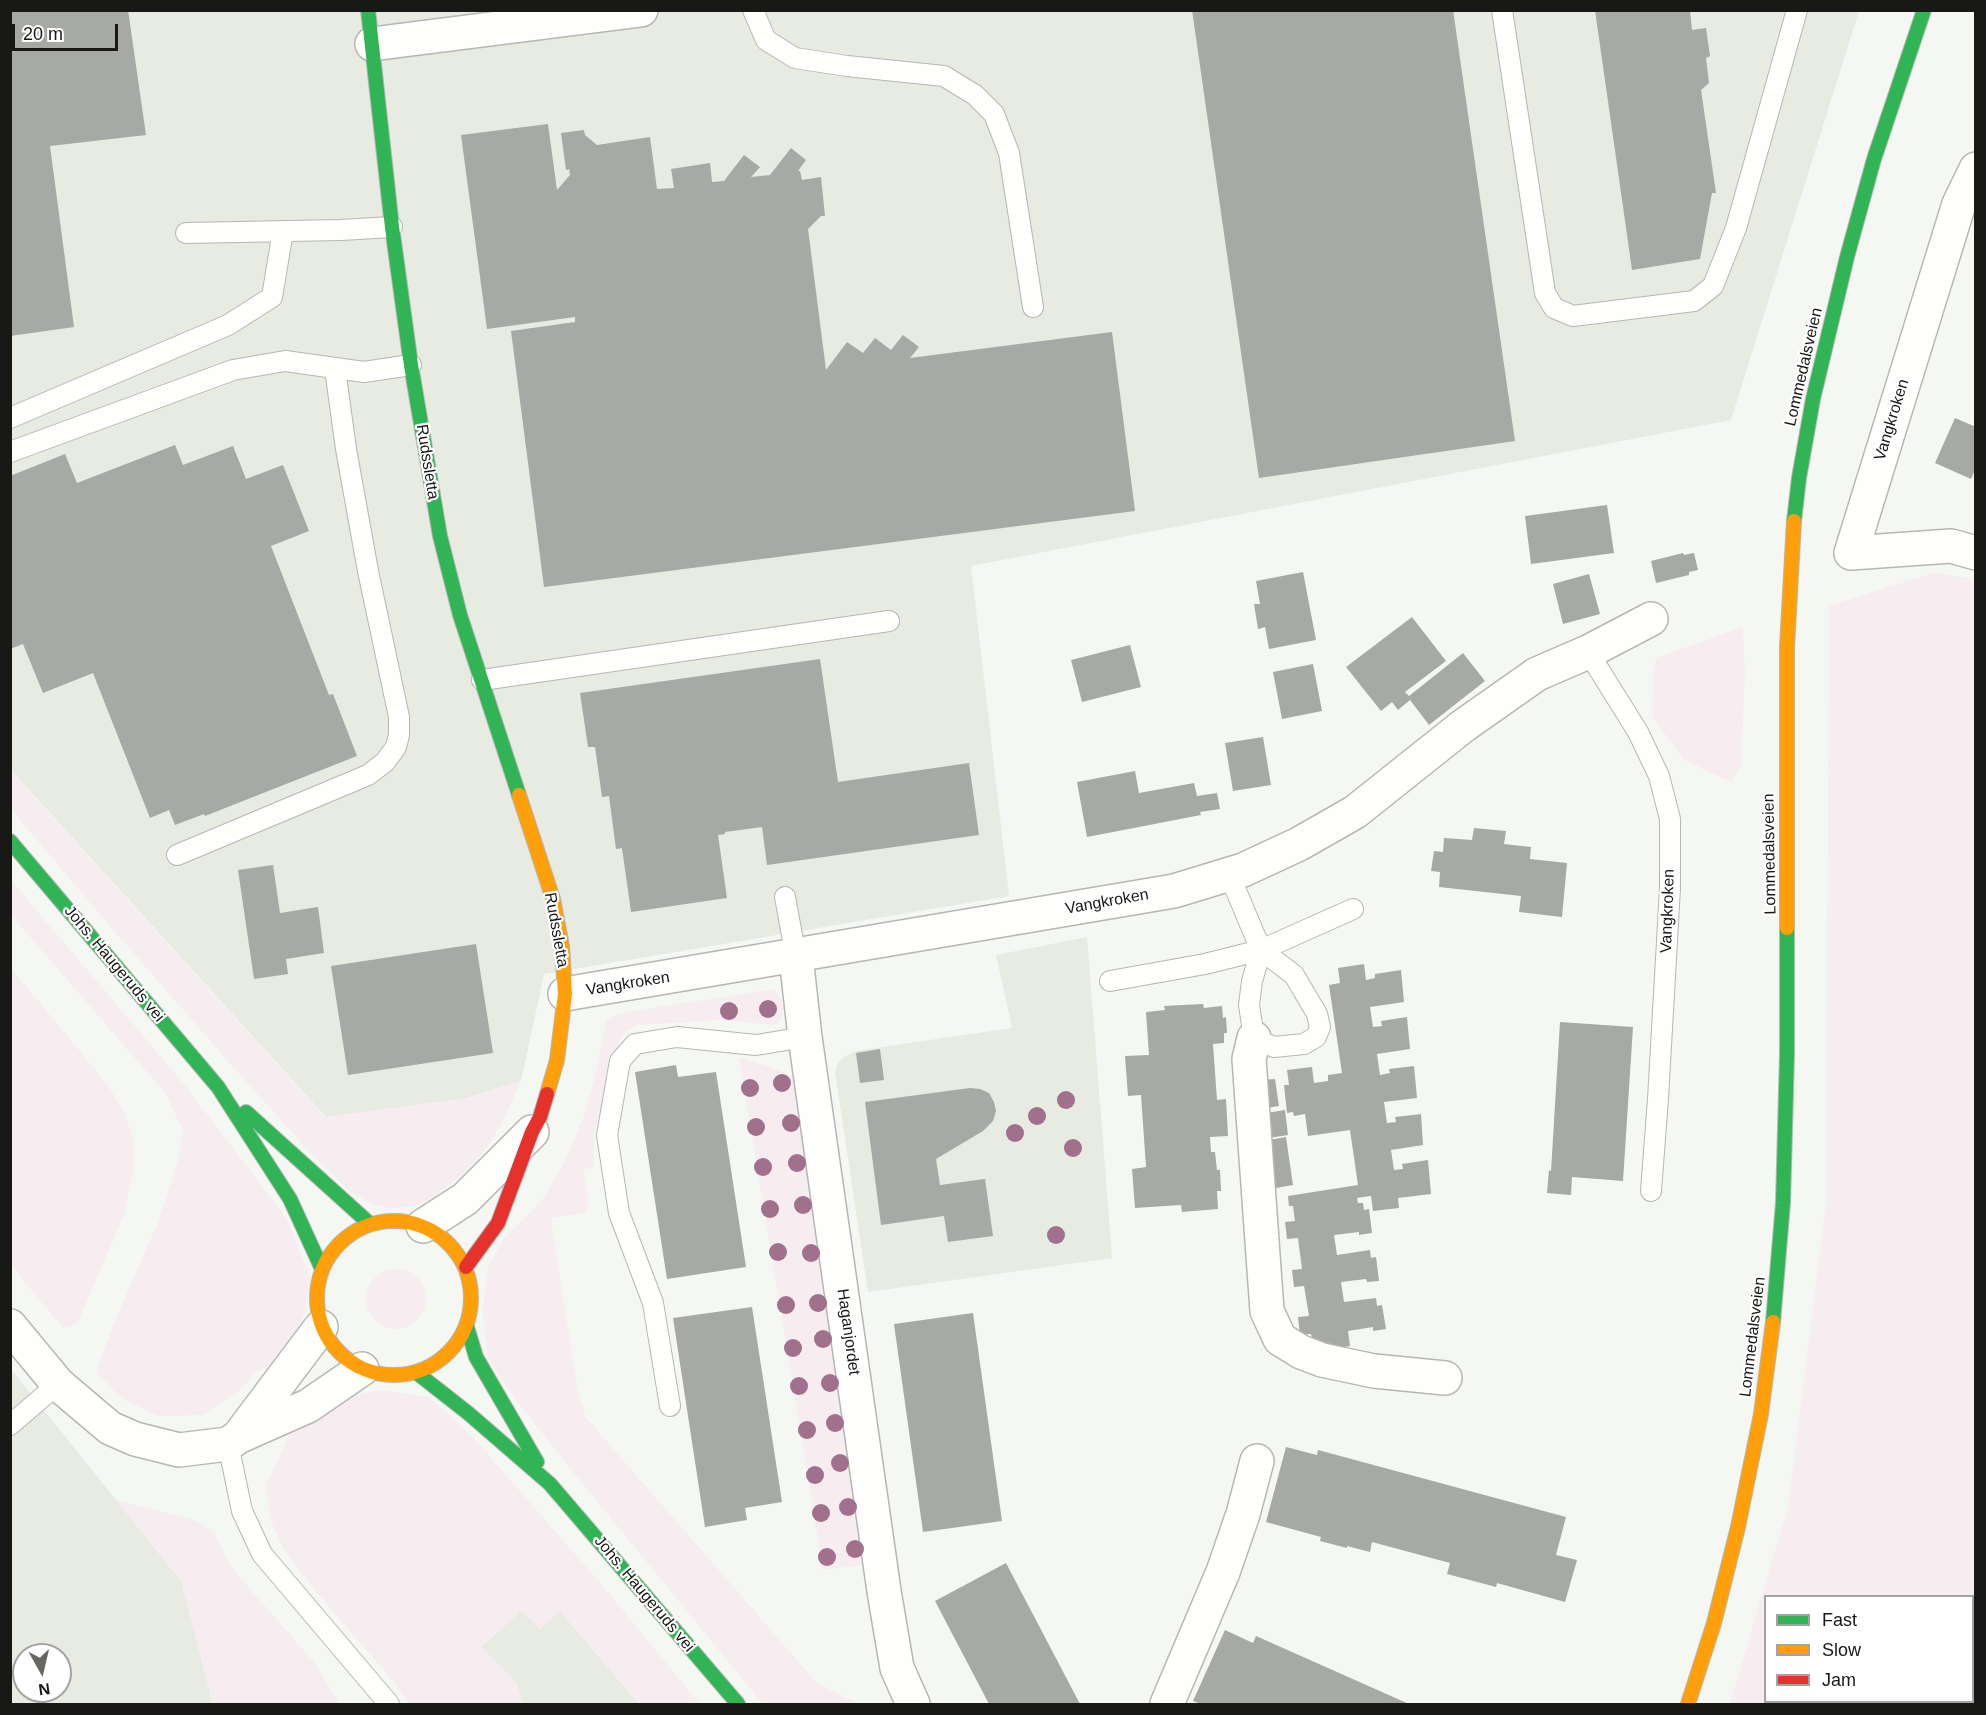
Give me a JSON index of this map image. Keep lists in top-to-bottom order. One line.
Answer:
{"streets":{"main road":["Lommedalsveien","Rudssletta","Johs. Haugeruds vei"],"street":["Vangkroken","Haganjordet"]},"crossings":[["Vangkroken","Rudssletta"],["Vangkroken","Haganjordet"],["Rudssletta","Johs. Haugeruds vei"]],"legend":["Fast","Slow","Jam"],"scale_bar":"20 m","north":"bottom"}
